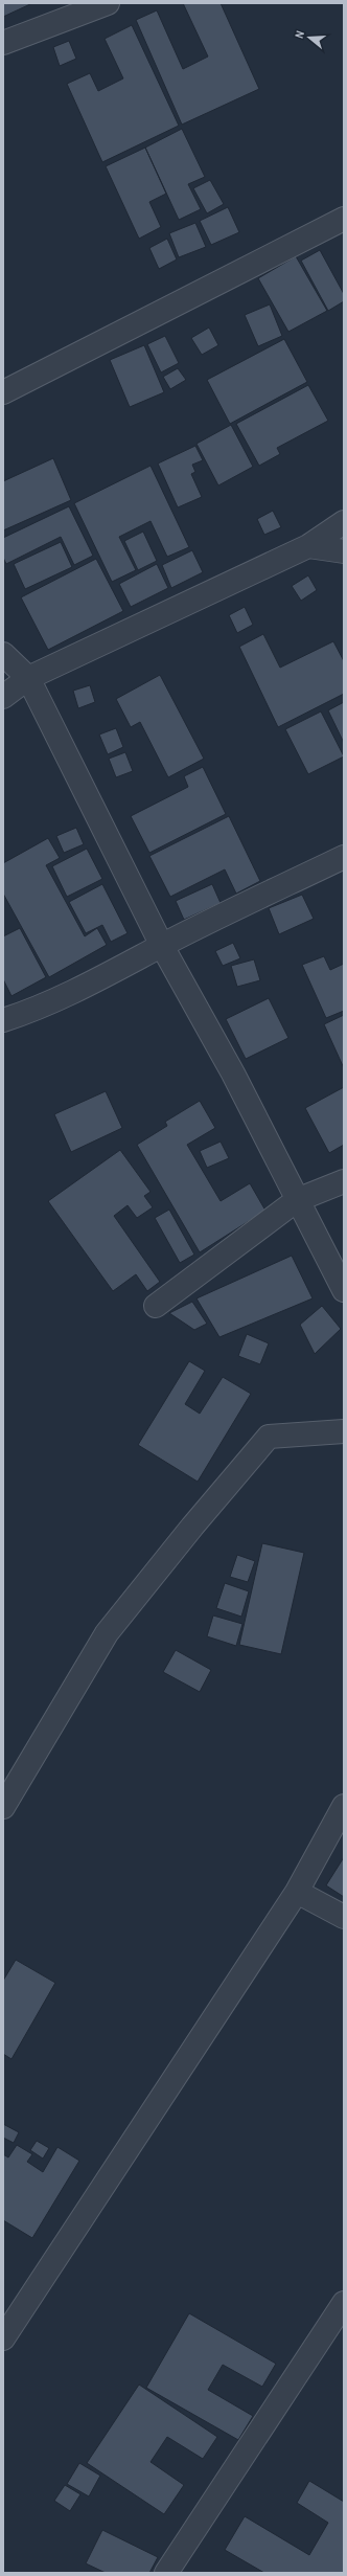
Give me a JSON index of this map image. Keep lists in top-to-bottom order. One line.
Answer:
{"north":"left"}
